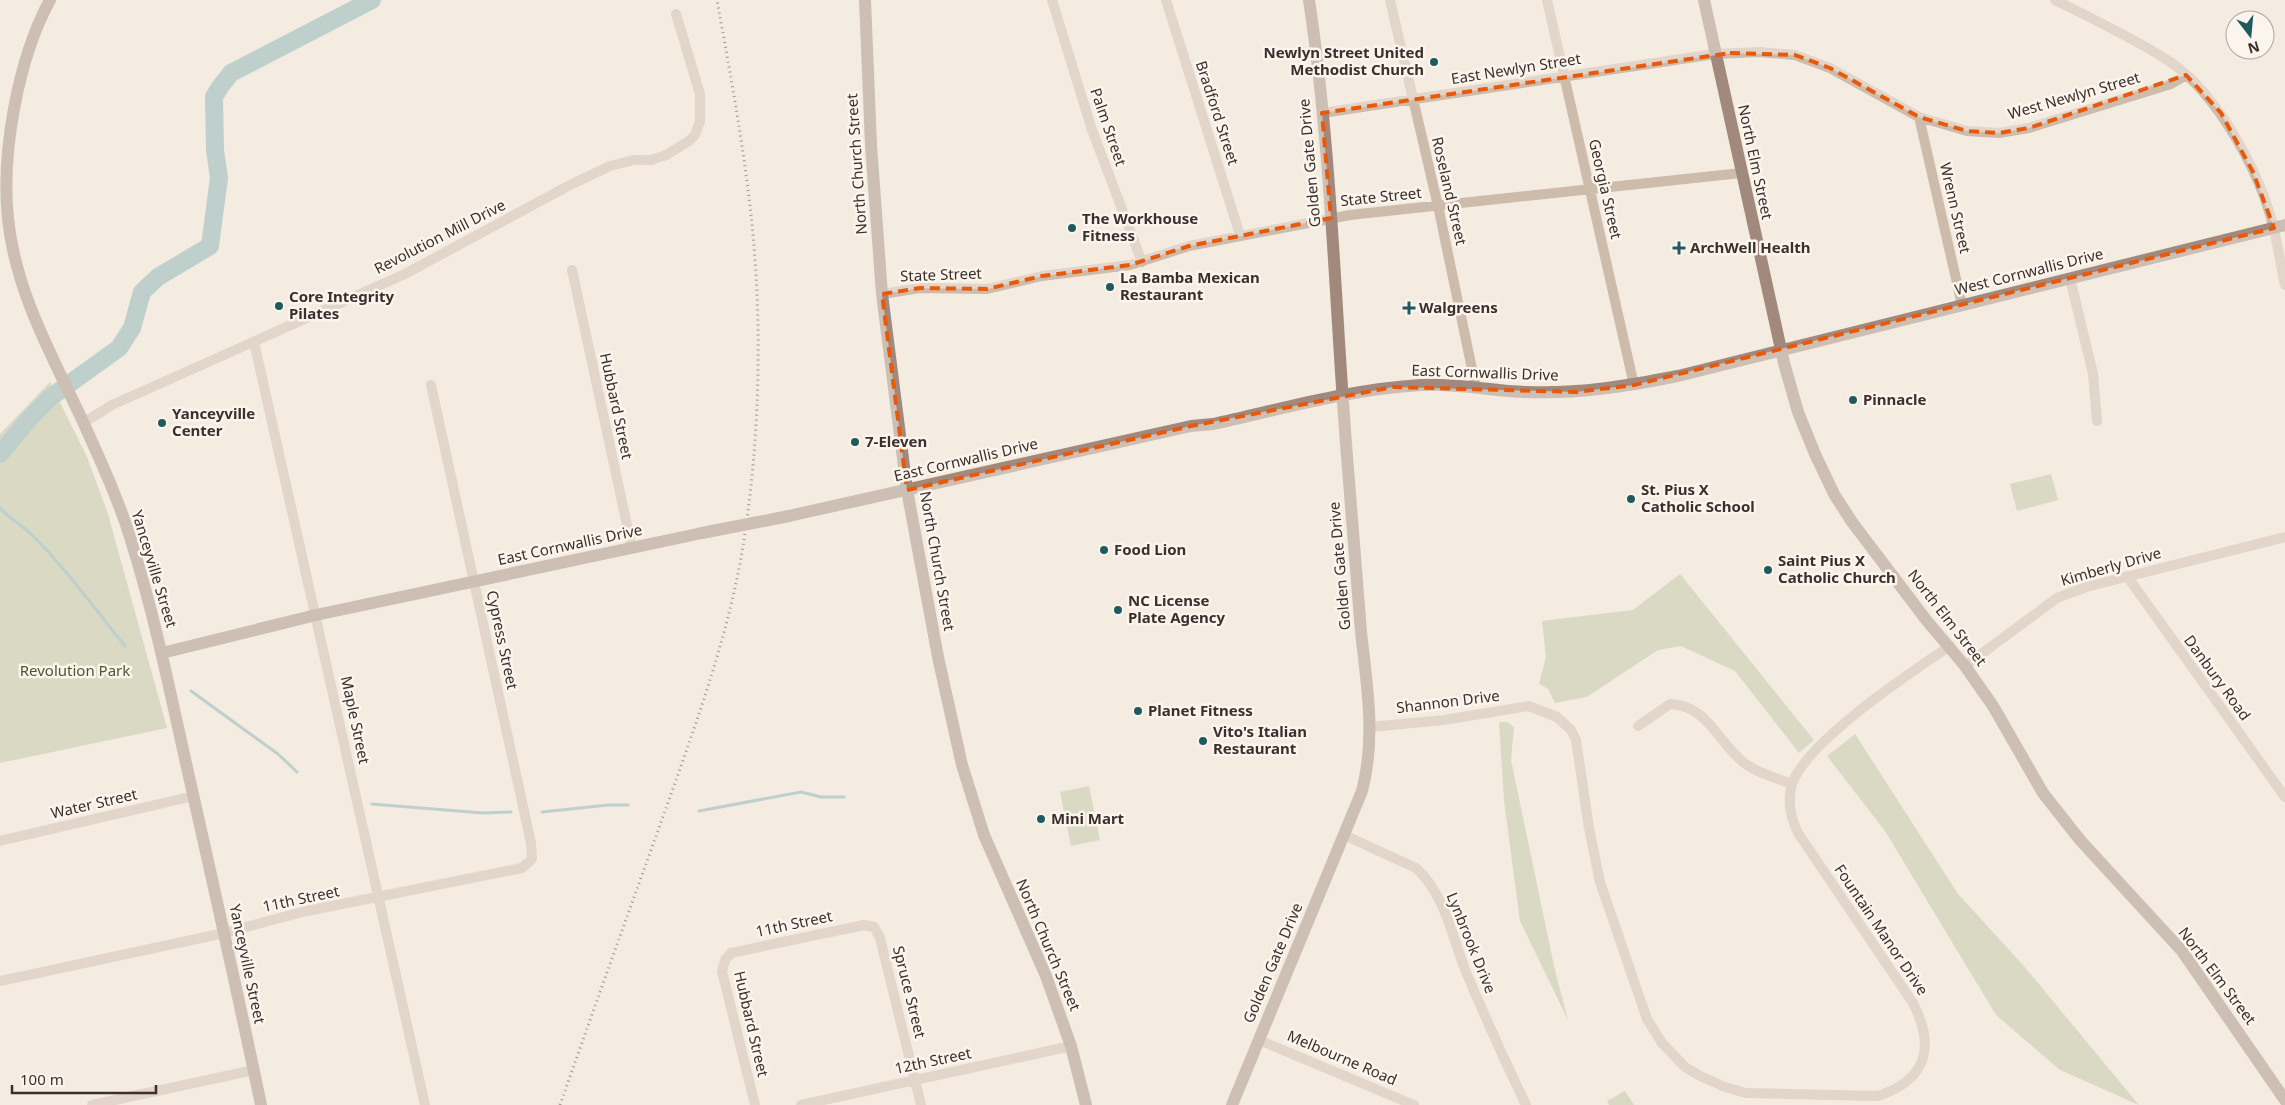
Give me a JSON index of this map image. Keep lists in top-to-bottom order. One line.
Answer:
{"streets":{"main road":["North Elm Street","Golden Gate Drive","North Church Street","West Cornwallis Drive","East Cornwallis Drive","Yanceyville Street"],"street":["East Newlyn Street","West Newlyn Street","Bradford Street","Palm Street","Georgia Street","Roseland Street","State Street","Wrenn Street","Revolution Mill Drive","Hubbard Street","Kimberly Drive","Cypress Street","Danbury Road","Shannon Drive","Maple Street","Water Street","11th Street","Fountain Manor Drive","Lynbrook Drive","Spruce Street","Melbourne Road","12th Street"]},"crossings":[["East Newlyn Street","West Newlyn Street"],["East Newlyn Street","North Elm Street"],["East Newlyn Street","Golden Gate Drive"],["East Newlyn Street","Georgia Street"],["East Newlyn Street","Roseland Street"],["West Newlyn Street","North Elm Street"],["West Newlyn Street","Wrenn Street"],["Bradford Street","State Street"],["Palm Street","State Street"],["North Elm Street","State Street"],["North Elm Street","West Cornwallis Drive"],["North Elm Street","East Cornwallis Drive"],["North Elm Street","Kimberly Drive"],["North Elm Street","Fountain Manor Drive"],["Golden Gate Drive","State Street"],["Golden Gate Drive","East Cornwallis Drive"],["Golden Gate Drive","Shannon Drive"],["Golden Gate Drive","Lynbrook Drive"],["Golden Gate Drive","Melbourne Road"],["North Church Street","State Street"],["North Church Street","East Cornwallis Drive"],["North Church Street","12th Street"],["Georgia Street","State Street"],["Georgia Street","East Cornwallis Drive"],["Roseland Street","State Street"],["Roseland Street","East Cornwallis Drive"],["Wrenn Street","West Cornwallis Drive"],["Revolution Mill Drive","Yanceyville Street"],["Revolution Mill Drive","Maple Street"],["West Cornwallis Drive","East Cornwallis Drive"],["East Cornwallis Drive","Hubbard Street"],["East Cornwallis Drive","Yanceyville Street"],["East Cornwallis Drive","Cypress Street"],["East Cornwallis Drive","Maple Street"],["Hubbard Street","11th Street"],["Kimberly Drive","Danbury Road"],["Yanceyville Street","Water Street"],["Yanceyville Street","11th Street"],["Cypress Street","11th Street"],["Shannon Drive","Fountain Manor Drive"],["Maple Street","11th Street"],["11th Street","Spruce Street"],["Spruce Street","12th Street"]],"parks":["Revolution Park"],"places":{"other":["Newlyn Street United Methodist Church","The Workhouse Fitness","La Bamba Mexican Restaurant","Core Integrity Pilates","Pinnacle","Yanceyville Center","7-Eleven","St. Pius X Catholic School","Food Lion","Saint Pius X Catholic Church","NC License Plate Agency","Planet Fitness","Vito's Italian Restaurant","Mini Mart"],"health":["ArchWell Health","Walgreens"]},"scale_bar":"100 m","north":"bottom"}
